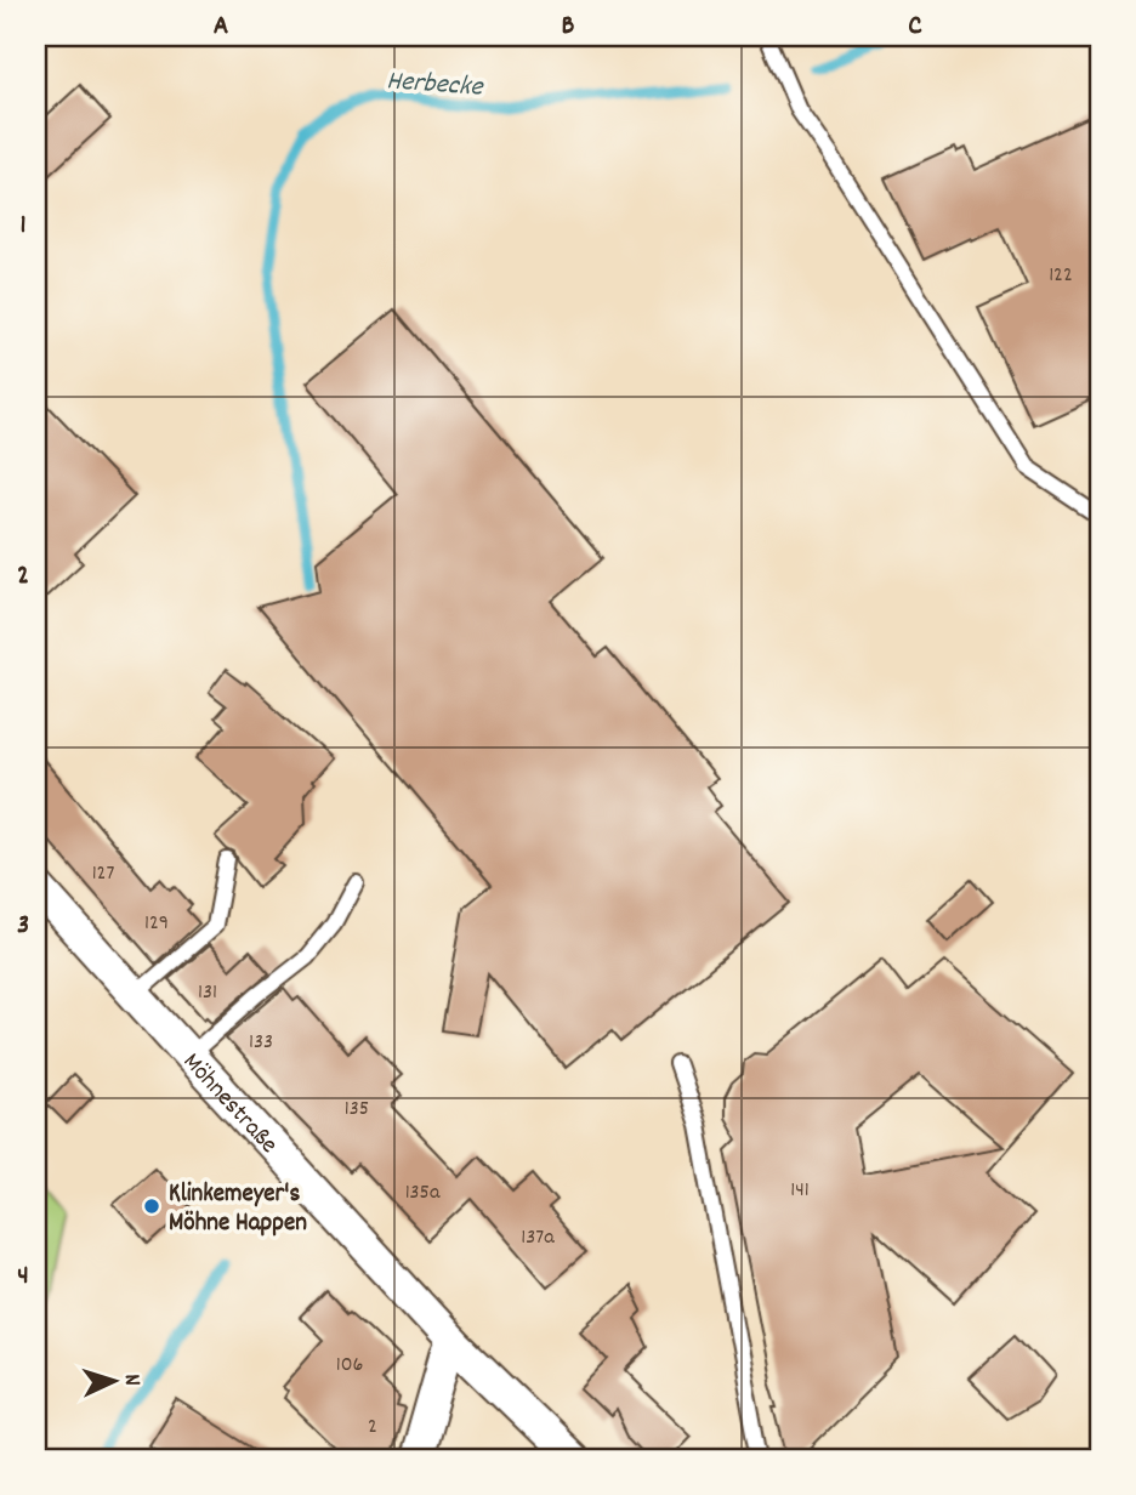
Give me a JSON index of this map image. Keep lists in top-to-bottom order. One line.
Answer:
{"streets":{"street":["Möhnestraße"]},"water":["Herbecke"],"places":["Klinkemeyer's Möhne Happen"],"house_numbers":["122","127","129","131","133","135","141","135a","137a","106","2"],"north":"right","grid":{"columns":["A","B","C"],"rows":["1","2","3","4"]}}
